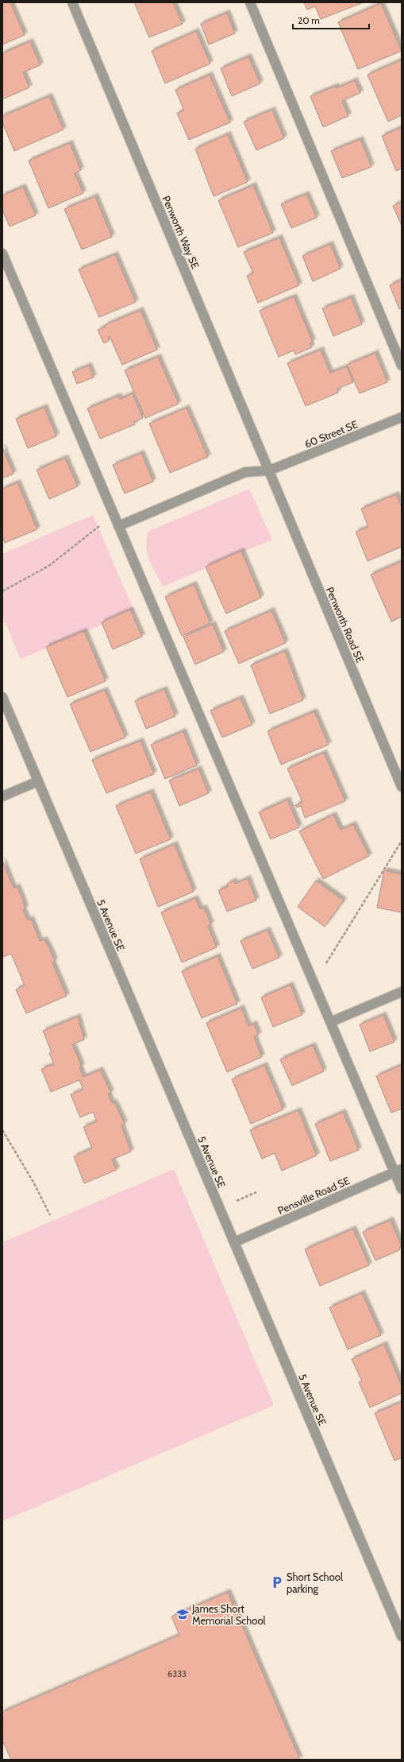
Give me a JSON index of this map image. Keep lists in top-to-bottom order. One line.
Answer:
{"streets":{"street":["Penworth Way SE","60 Street SE","Penworth Road SE","5 Avenue SE","Pensville Road SE"]},"crossings":[["Penworth Way SE","60 Street SE"],["Penworth Way SE","Penworth Road SE"],["60 Street SE","Penworth Road SE"],["5 Avenue SE","Pensville Road SE"]],"places":{"parking":["Short School parking"],"school or university":["James Short Memorial School"]},"house_numbers":["6333"],"scale_bar":"20 m"}
